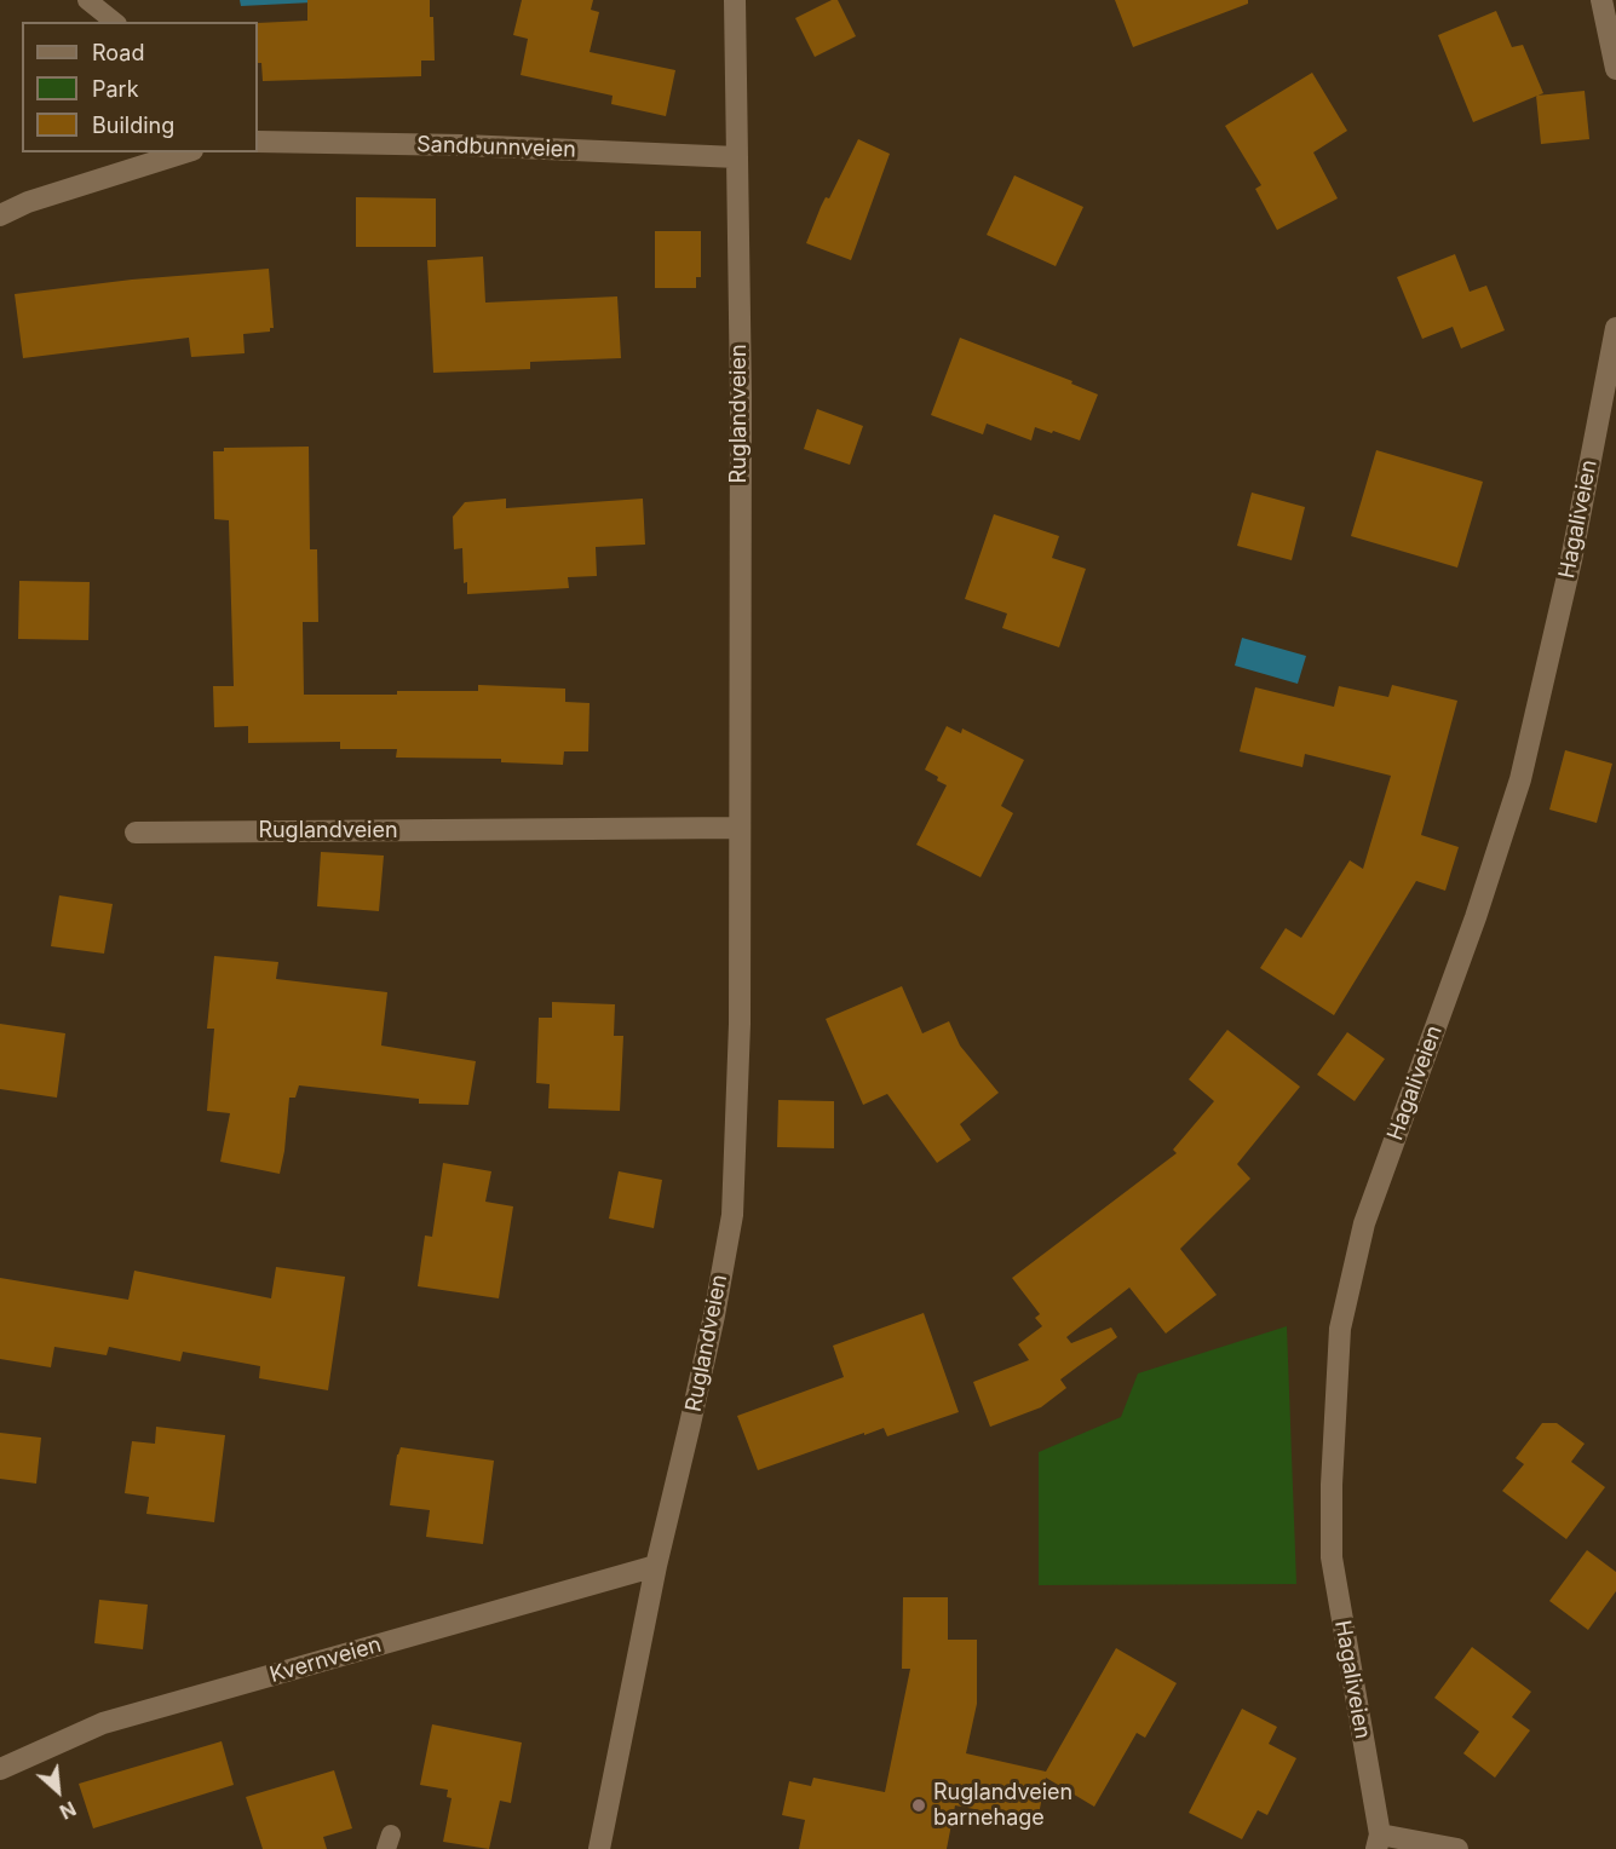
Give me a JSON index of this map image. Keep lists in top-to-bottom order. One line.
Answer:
{"streets":{"street":["Sandbunnveien","Ruglandveien","Hagaliveien","Kvernveien"]},"crossings":[["Sandbunnveien","Ruglandveien"],["Ruglandveien","Kvernveien"]],"places":["Ruglandveien barnehage"],"legend":["Road","Park","Building"],"north":"bottom right"}
